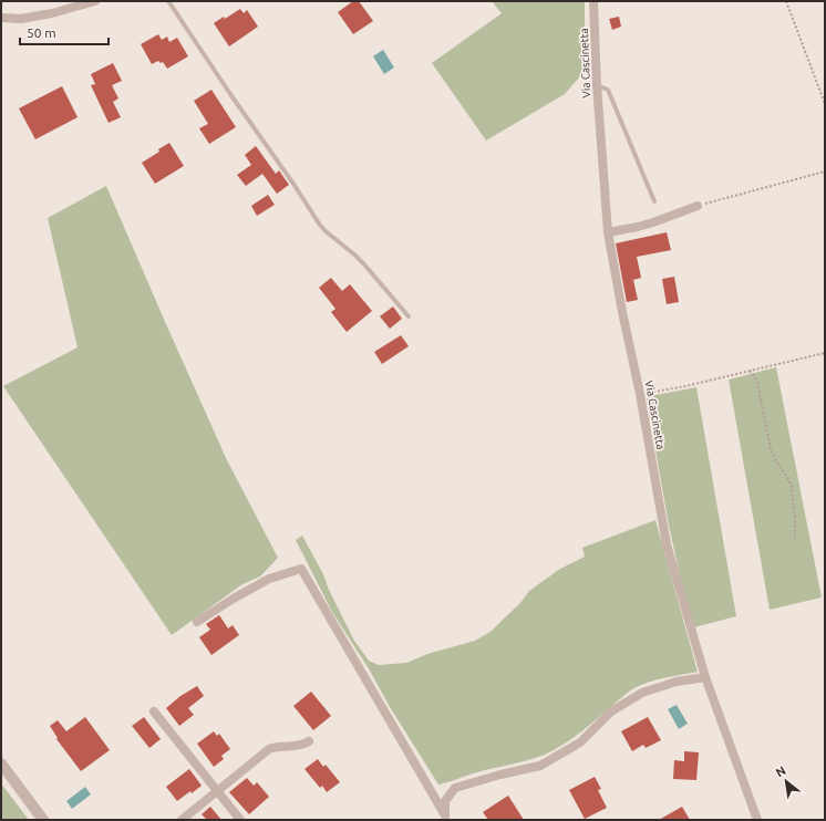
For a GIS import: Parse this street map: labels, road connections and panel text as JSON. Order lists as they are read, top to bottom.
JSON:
{
  "streets": {
    "street": ["Via Cascinetta"]
  },
  "scale_bar": "50 m",
  "north": "top left"
}
